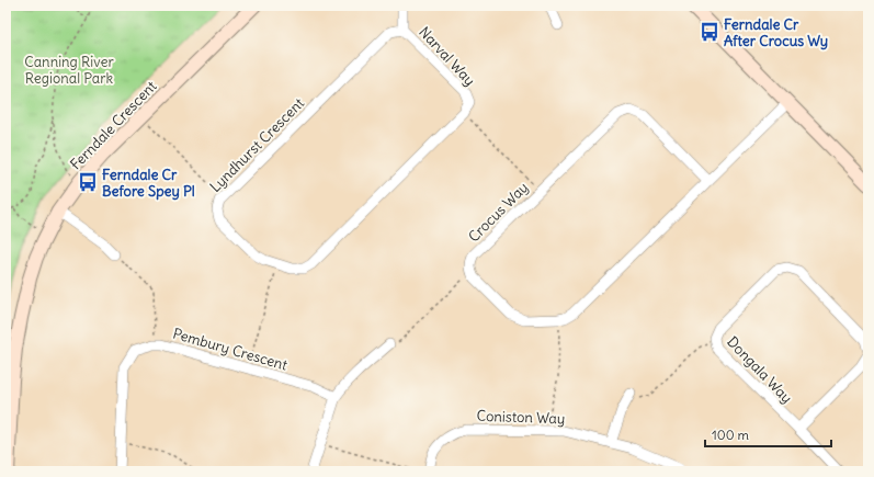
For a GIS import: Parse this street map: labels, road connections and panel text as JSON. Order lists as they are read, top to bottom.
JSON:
{
  "streets": {
    "street": [
      "Narval Way",
      "Ferndale Crescent",
      "Lyndhurst Crescent",
      "Crocus Way",
      "Pembury Crescent",
      "Dongala Way",
      "Coniston Way"
    ]
  },
  "crossings": [
    ["Narval Way", "Lyndhurst Crescent"]
  ],
  "parks": ["Canning River Regional Park"],
  "places": {
    "bus stop": ["Ferndale Cr After Crocus Wy", "Ferndale Cr Before Spey Pl"]
  },
  "scale_bar": "100 m"
}
